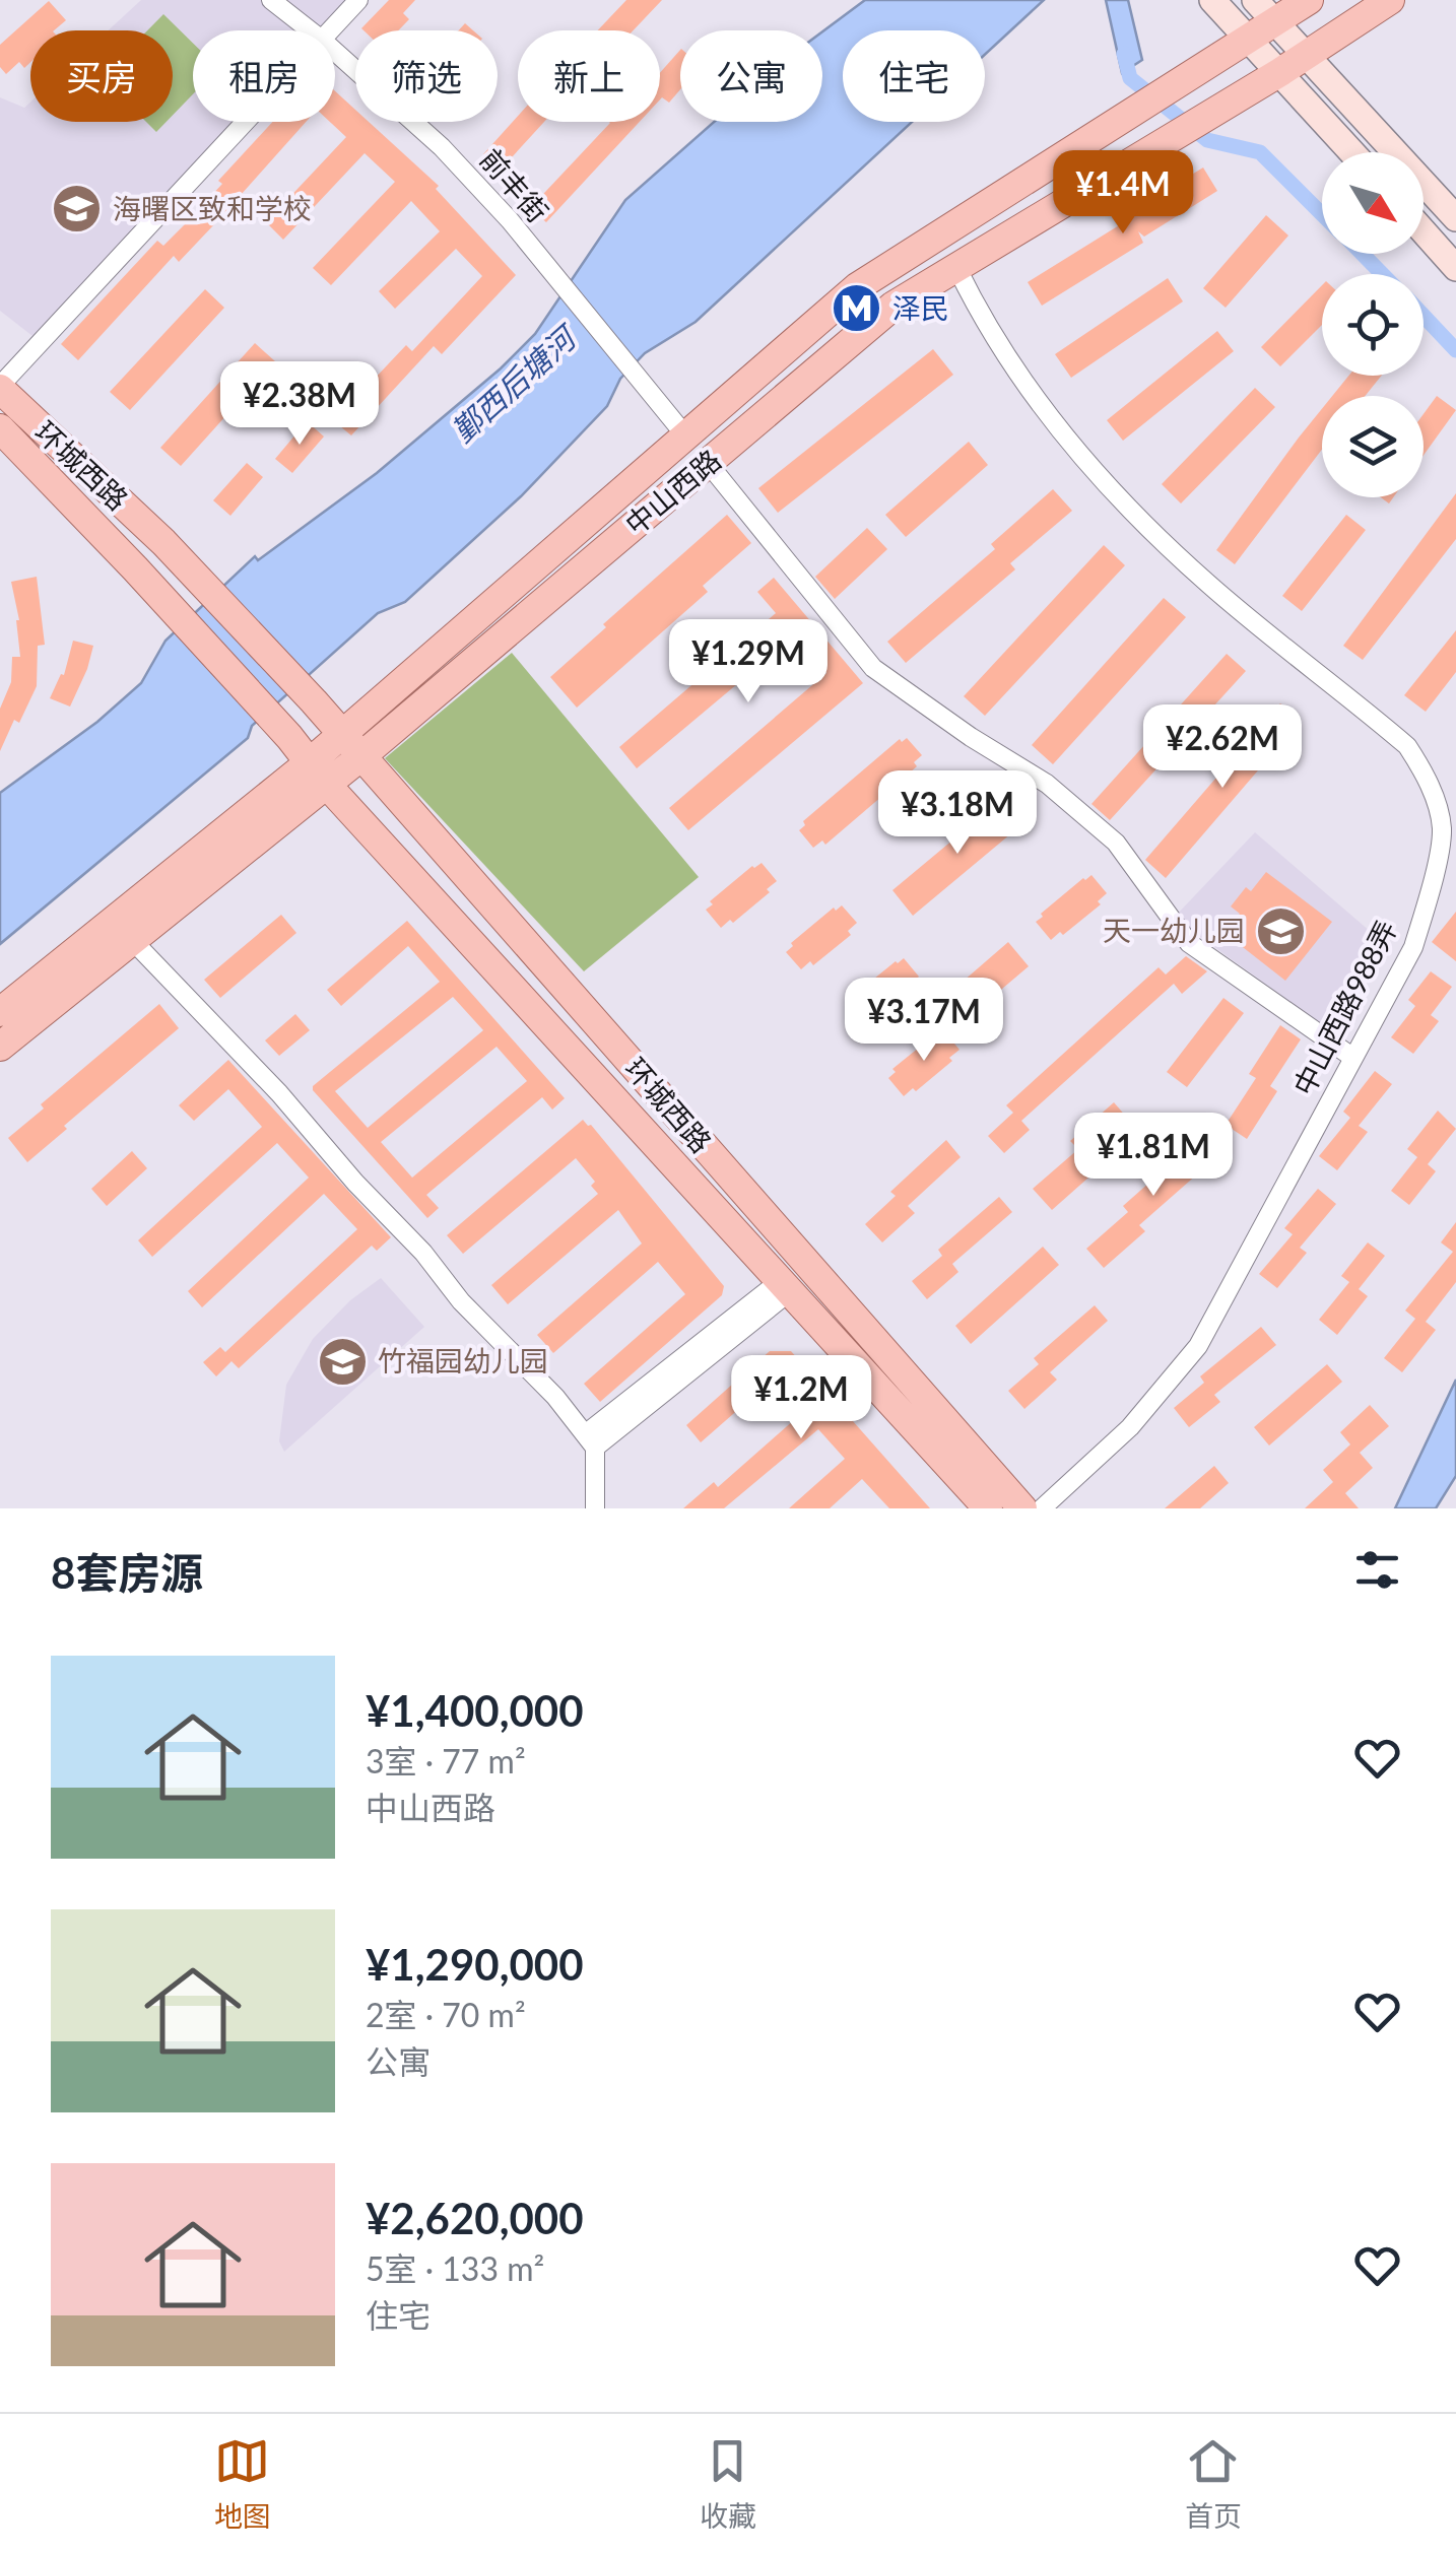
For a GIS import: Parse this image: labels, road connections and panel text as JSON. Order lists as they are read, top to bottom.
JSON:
{
  "streets": {
    "main road": ["环城西路", "中山西路"],
    "street": ["前丰街", "中山西路988弄"]
  },
  "crossings": [
    ["前丰街", "中山西路"],
    ["环城西路", "中山西路"],
    ["中山西路", "中山西路988弄"]
  ],
  "water": ["鄞西后塘河"],
  "places": {
    "school or university": ["海曙区致和学校", "天一幼儿园", "竹福园幼儿园"],
    "metro station": ["泽民"]
  },
  "north": "bottom right",
  "page": {
    "chip": [
      "买房",
      "租房",
      "筛选",
      "新上",
      "公寓",
      "住宅"
    ],
    "price": [
      "¥1.4M",
      "¥2.38M",
      "¥1.29M",
      "¥2.62M",
      "¥3.18M",
      "¥3.17M",
      "¥1.81M",
      "¥1.2M"
    ],
    "heading": "8套房源",
    "list": [
      {
        "name": "¥1,400,000",
        "note": "3室 · 77 m² · 中山西路"
      },
      {
        "name": "¥1,290,000",
        "note": "2室 · 70 m² · 公寓"
      },
      {
        "name": "¥2,620,000",
        "note": "5室 · 133 m² · 住宅"
      }
    ],
    "tabs": ["地图", "收藏", "首页"]
  }
}
